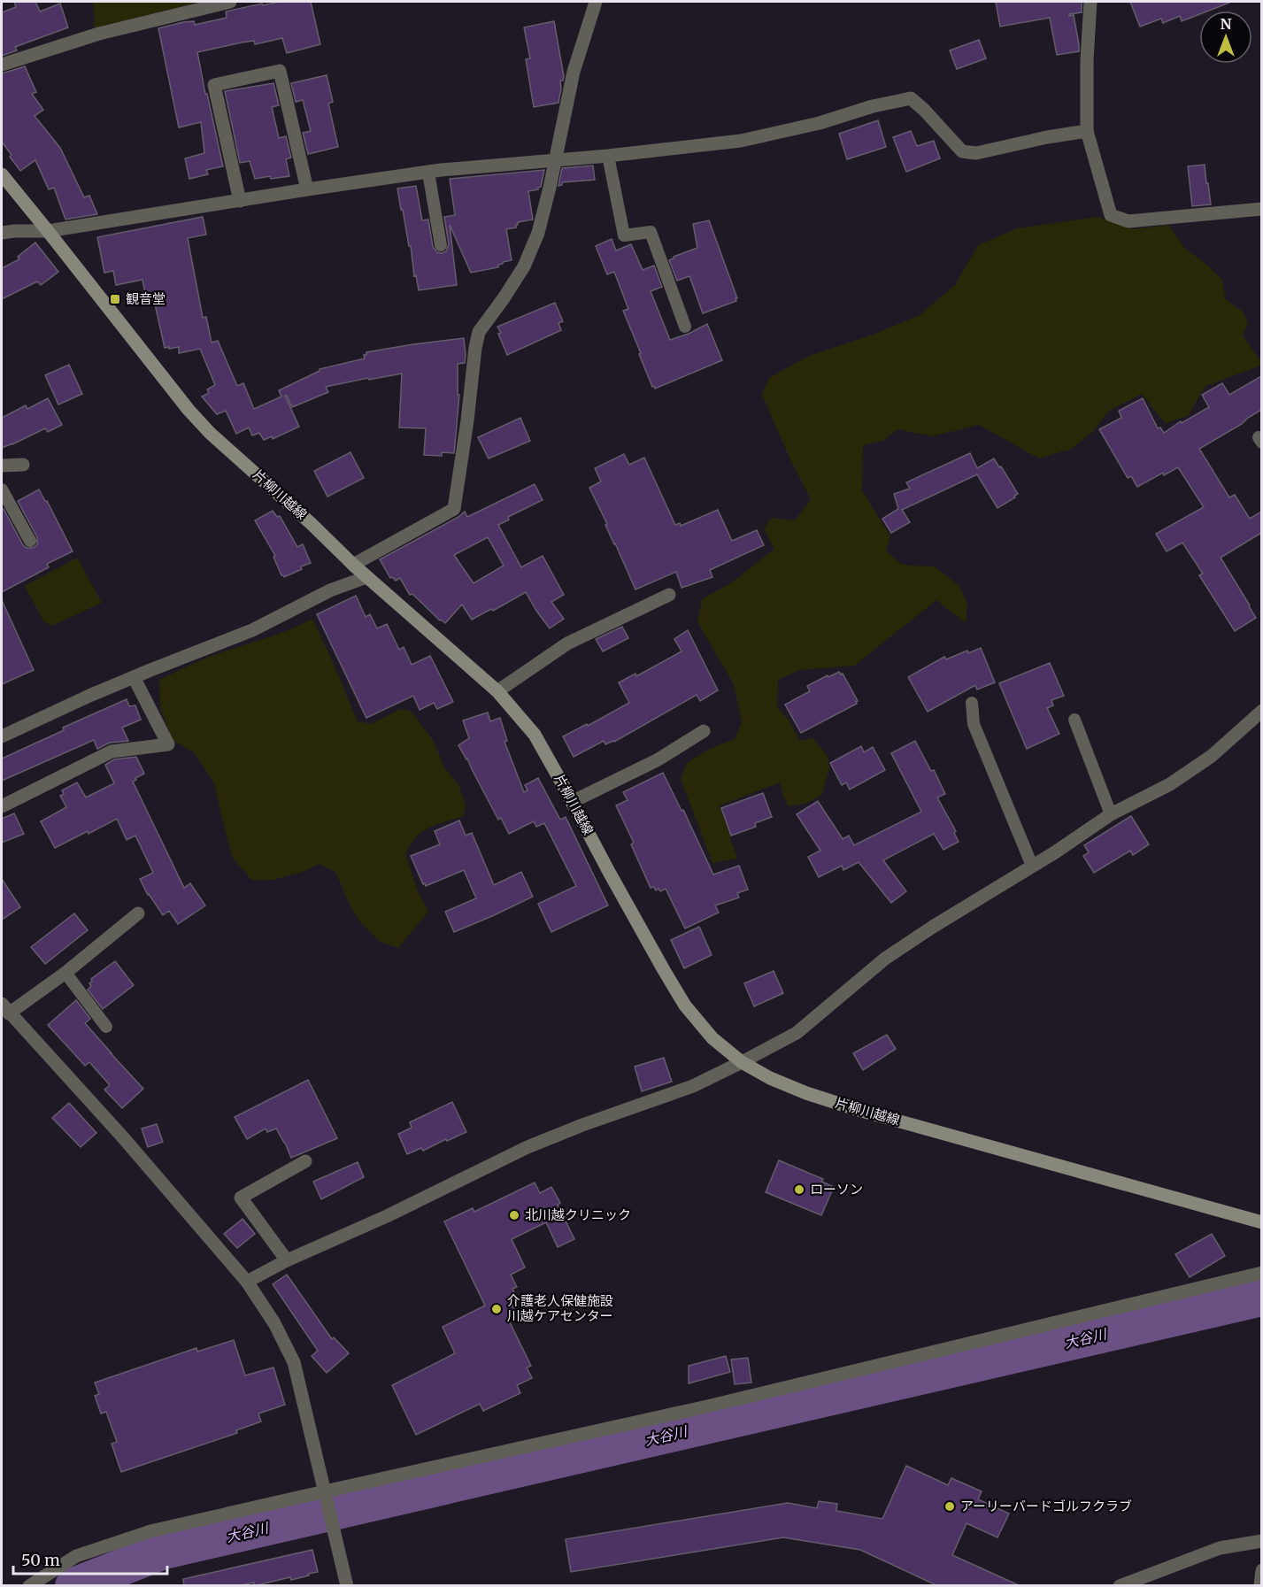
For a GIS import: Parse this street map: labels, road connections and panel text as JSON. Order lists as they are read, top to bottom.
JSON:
{
  "streets": {
    "main road": ["片柳川越線"]
  },
  "water": ["大谷川"],
  "places": {
    "transit": ["観音堂"],
    "other": [
      "ローソン",
      "北川越クリニック",
      "介護老人保健施設 川越ケアセンター",
      "アーリーバードゴルフクラブ"
    ]
  },
  "scale_bar": "50 m",
  "north": "top"
}
